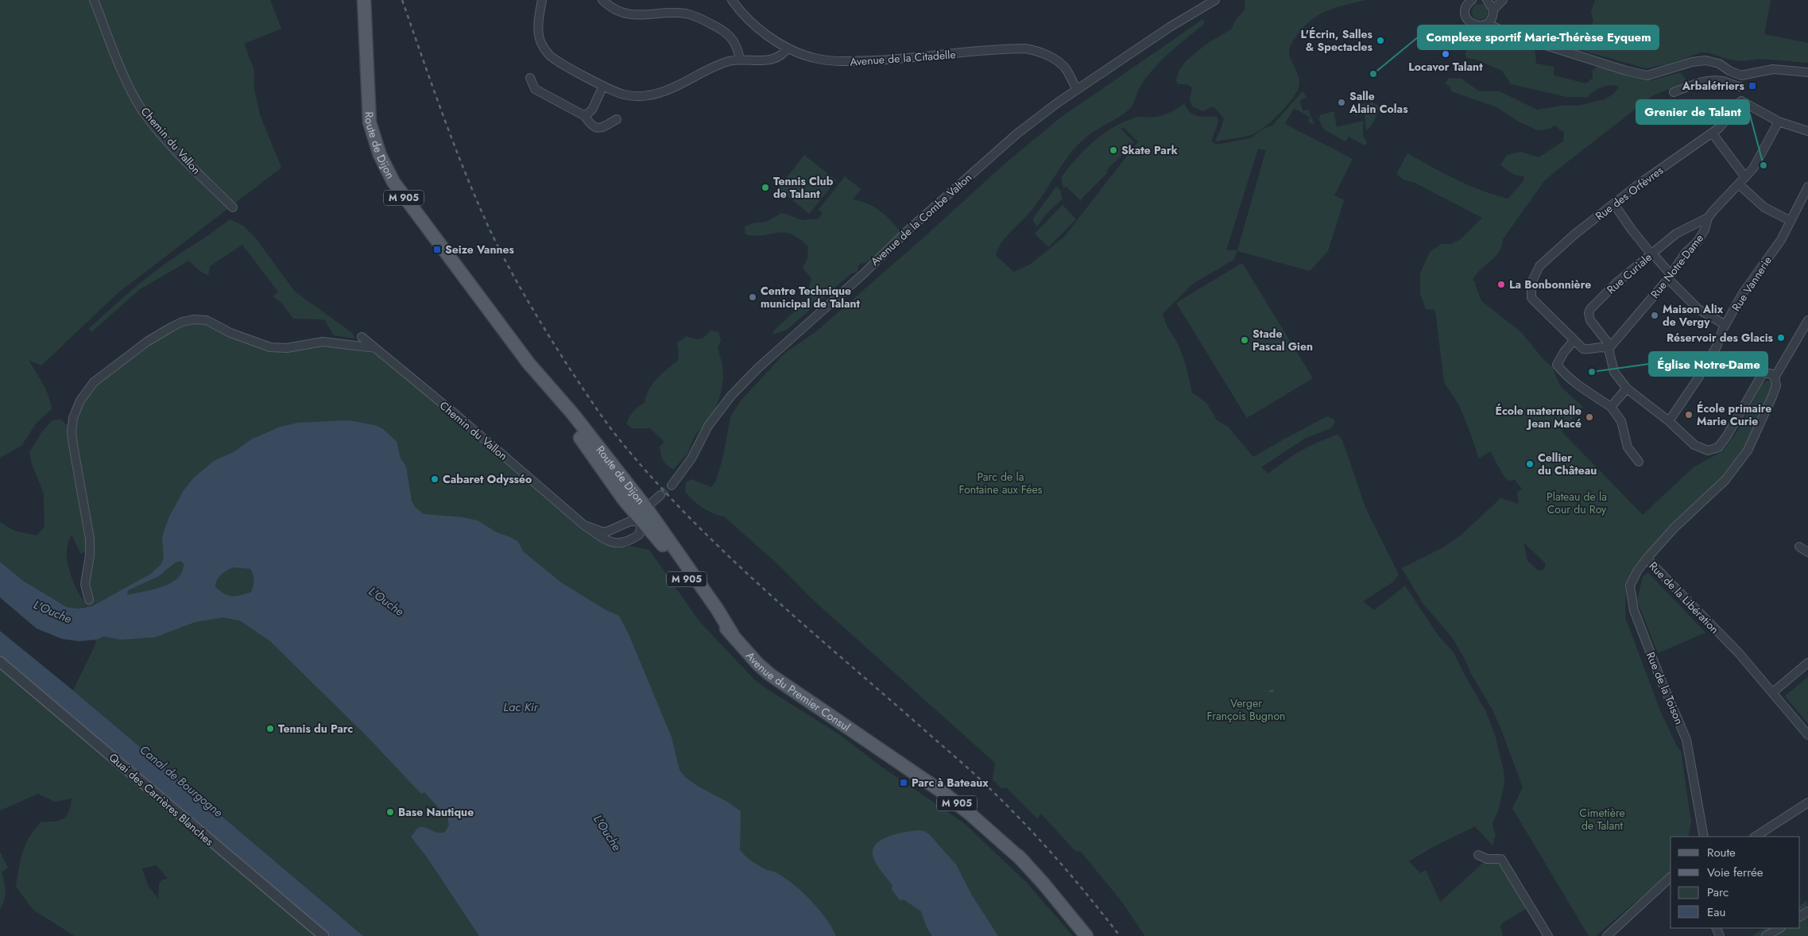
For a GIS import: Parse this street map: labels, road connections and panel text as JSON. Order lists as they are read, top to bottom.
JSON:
{
  "streets": {
    "main road": ["Route de Dijon", "M 905", "Avenue du Premier Consul"],
    "street": [
      "Avenue de la Citadelle",
      "Chemin du Vallon",
      "Rue des Orfèvres",
      "Avenue de la Combe Valton",
      "Rue Notre-Dame",
      "Rue Curiale",
      "Rue Vannerie",
      "Rue de la Libération",
      "Rue de la Toison",
      "Quai des Carrières Blanches"
    ]
  },
  "crossings": [
    ["Avenue de la Citadelle", "Avenue de la Combe Valton"],
    ["Chemin du Vallon", "Route de Dijon"],
    ["Chemin du Vallon", "Avenue du Premier Consul"],
    ["Route de Dijon", "Avenue du Premier Consul"],
    ["Rue Notre-Dame", "Rue Curiale"],
    ["Rue de la Libération", "Rue de la Toison"]
  ],
  "water": ["L'Ouche", "Lac Kir", "Canal de Bourgogne"],
  "parks": [
    "Parc de la Fontaine aux Fées",
    "Plateau de la Cour du Roy",
    "Verger François Bugnon",
    "Cimetière de Talant"
  ],
  "places": {
    "other": [
      "L'Écrin, Salles & Spectacles",
      "Locavor Talant",
      "Complexe sportif Marie-Thérèse Eyquem",
      "Salle Alain Colas",
      "Skate Park",
      "Grenier de Talant",
      "Tennis Club de Talant",
      "La Bonbonnière",
      "Centre Technique municipal de Talant",
      "Maison Alix de Vergy",
      "Réservoir des Glacis",
      "Stade Pascal Gien",
      "Église Notre-Dame",
      "École primaire Marie Curie",
      "École maternelle Jean Macé",
      "Cellier du Château",
      "Cabaret Odysséo",
      "Tennis du Parc",
      "Base Nautique"
    ],
    "transit": ["Arbalétriers", "Seize Vannes", "Parc à Bateaux"]
  },
  "legend": [
    "Route",
    "Voie ferrée",
    "Parc",
    "Eau"
  ]
}
